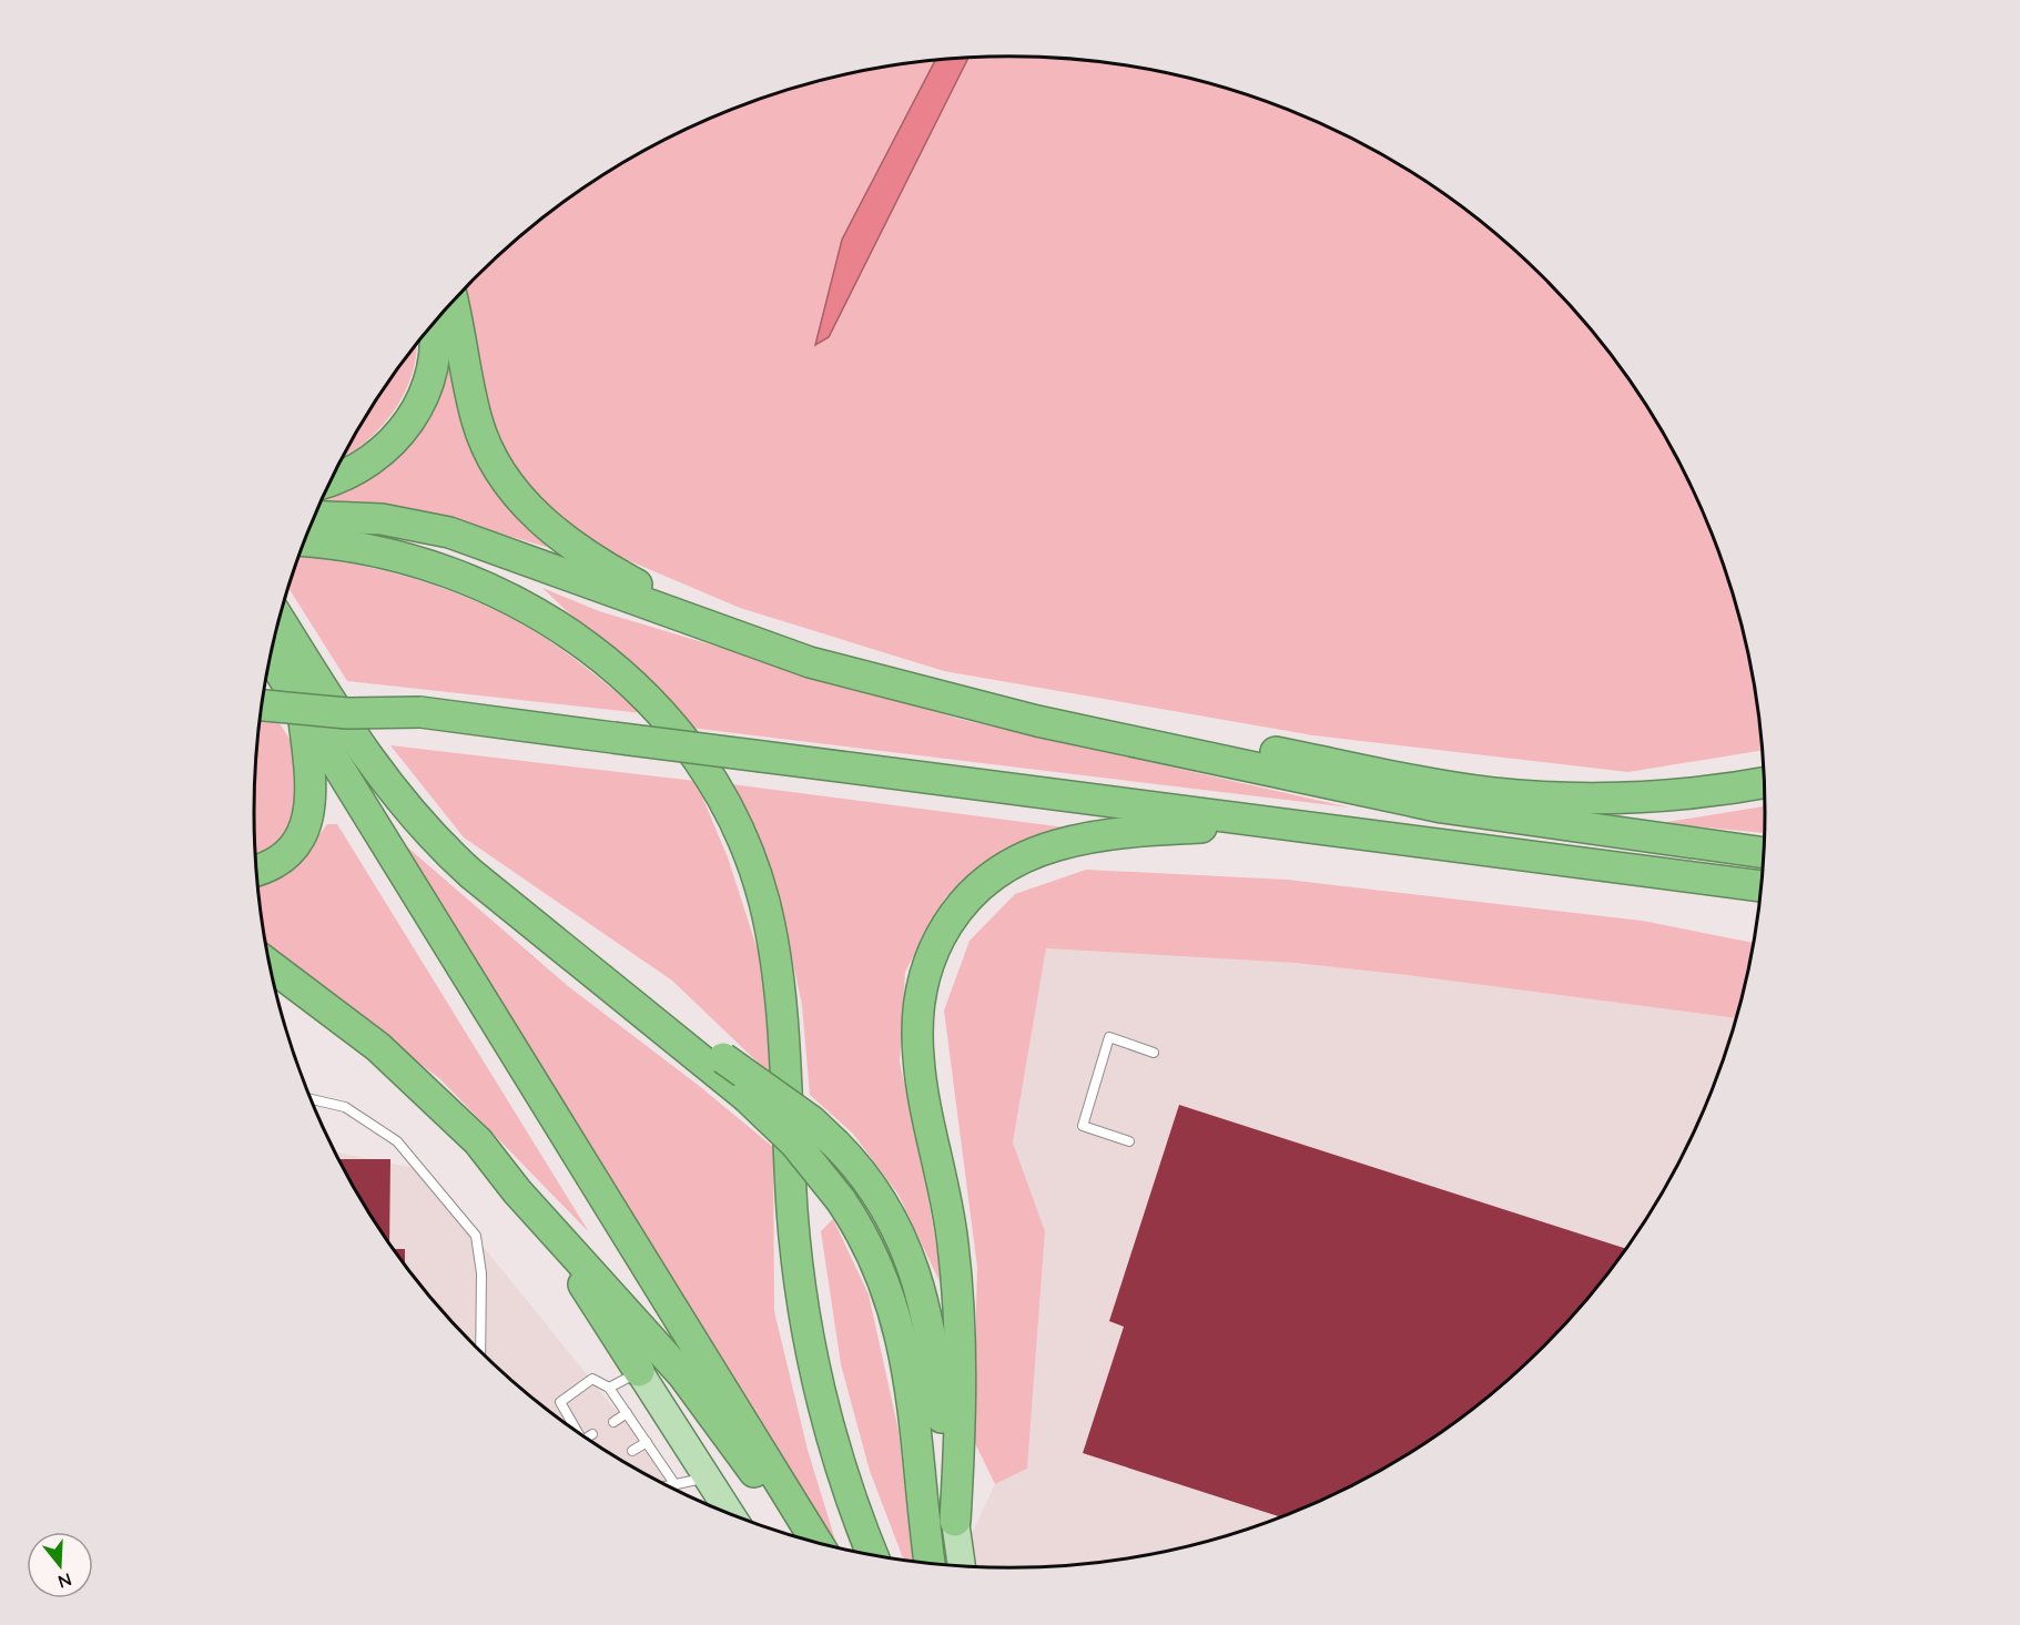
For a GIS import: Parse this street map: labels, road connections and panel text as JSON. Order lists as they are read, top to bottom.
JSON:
{
  "north": "bottom"
}
